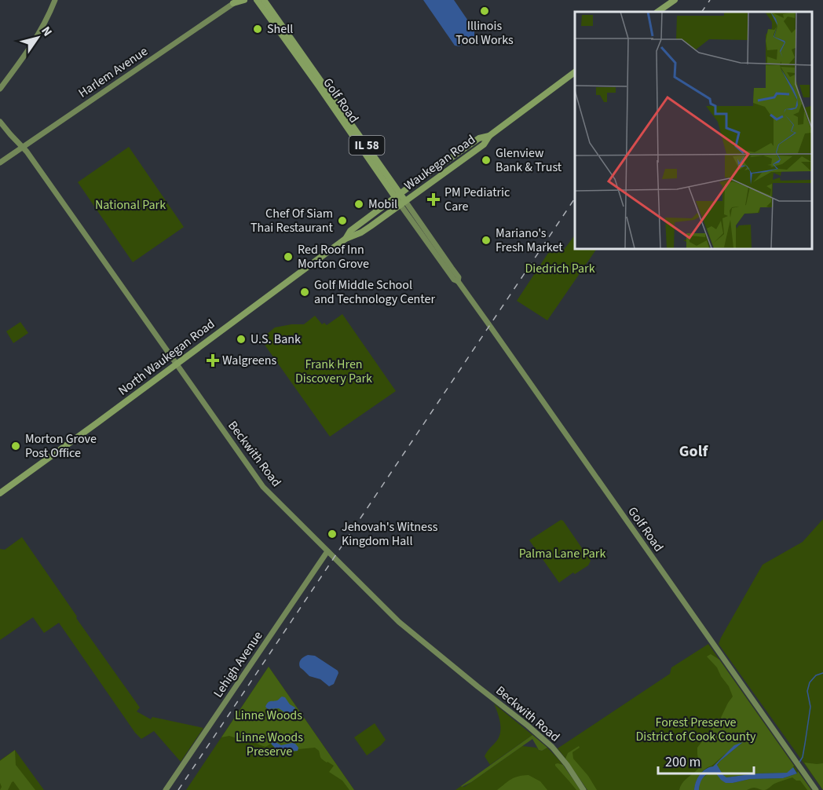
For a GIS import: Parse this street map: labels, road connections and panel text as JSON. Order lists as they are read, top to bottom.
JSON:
{
  "streets": {
    "main road": [
      "Golf Road",
      "IL 58",
      "Waukegan Road",
      "North Waukegan Road"
    ],
    "street": ["Harlem Avenue", "Beckwith Road", "Lehigh Avenue"]
  },
  "crossings": [
    ["Harlem Avenue", "Beckwith Road"],
    ["Golf Road", "Waukegan Road"],
    ["Golf Road", "North Waukegan Road"],
    ["Waukegan Road", "North Waukegan Road"],
    ["North Waukegan Road", "Beckwith Road"],
    ["Beckwith Road", "Lehigh Avenue"]
  ],
  "districts": ["Golf"],
  "parks": [
    "National Park",
    "Diedrich Park",
    "Frank Hren Discovery Park",
    "Palma Lane Park",
    "Linne Woods",
    "Forest Preserve District of Cook County",
    "Linne Woods Preserve"
  ],
  "places": {
    "other": [
      "Illinois Tool Works",
      "Shell",
      "Glenview Bank & Trust",
      "Mobil",
      "Chef Of Siam Thai Restaurant",
      "Mariano's Fresh Market",
      "Red Roof Inn Morton Grove",
      "Golf Middle School and Technology Center",
      "U.S. Bank",
      "Morton Grove Post Office",
      "Jehovah's Witness Kingdom Hall"
    ],
    "health": ["PM Pediatric Care", "Walgreens"]
  },
  "scale_bar": "200 m",
  "north": "top right"
}
